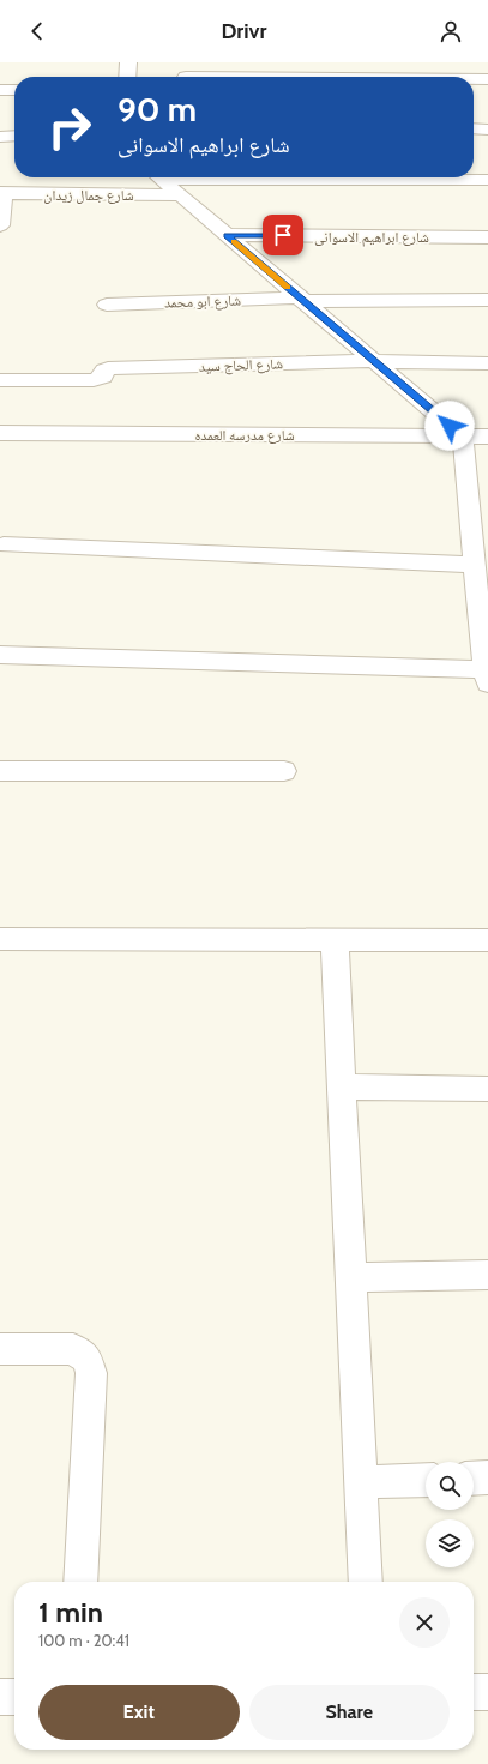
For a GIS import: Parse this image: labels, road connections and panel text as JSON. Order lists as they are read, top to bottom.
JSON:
{
  "streets": {
    "street": [
      "شارع جمال زيدان",
      "شارع ابراهيم الاسوانى",
      "شارع ابو محمد",
      "شارع الحاج سيد",
      "شارع مدرسه العمده"
    ]
  },
  "page": {
    "header": "Drivr",
    "turn": ["90 m", "شارع ابراهيم الاسوانى"],
    "heading": ["1 min", "100 m · 20:41"],
    "buttons": ["Exit", "Share"]
  }
}
